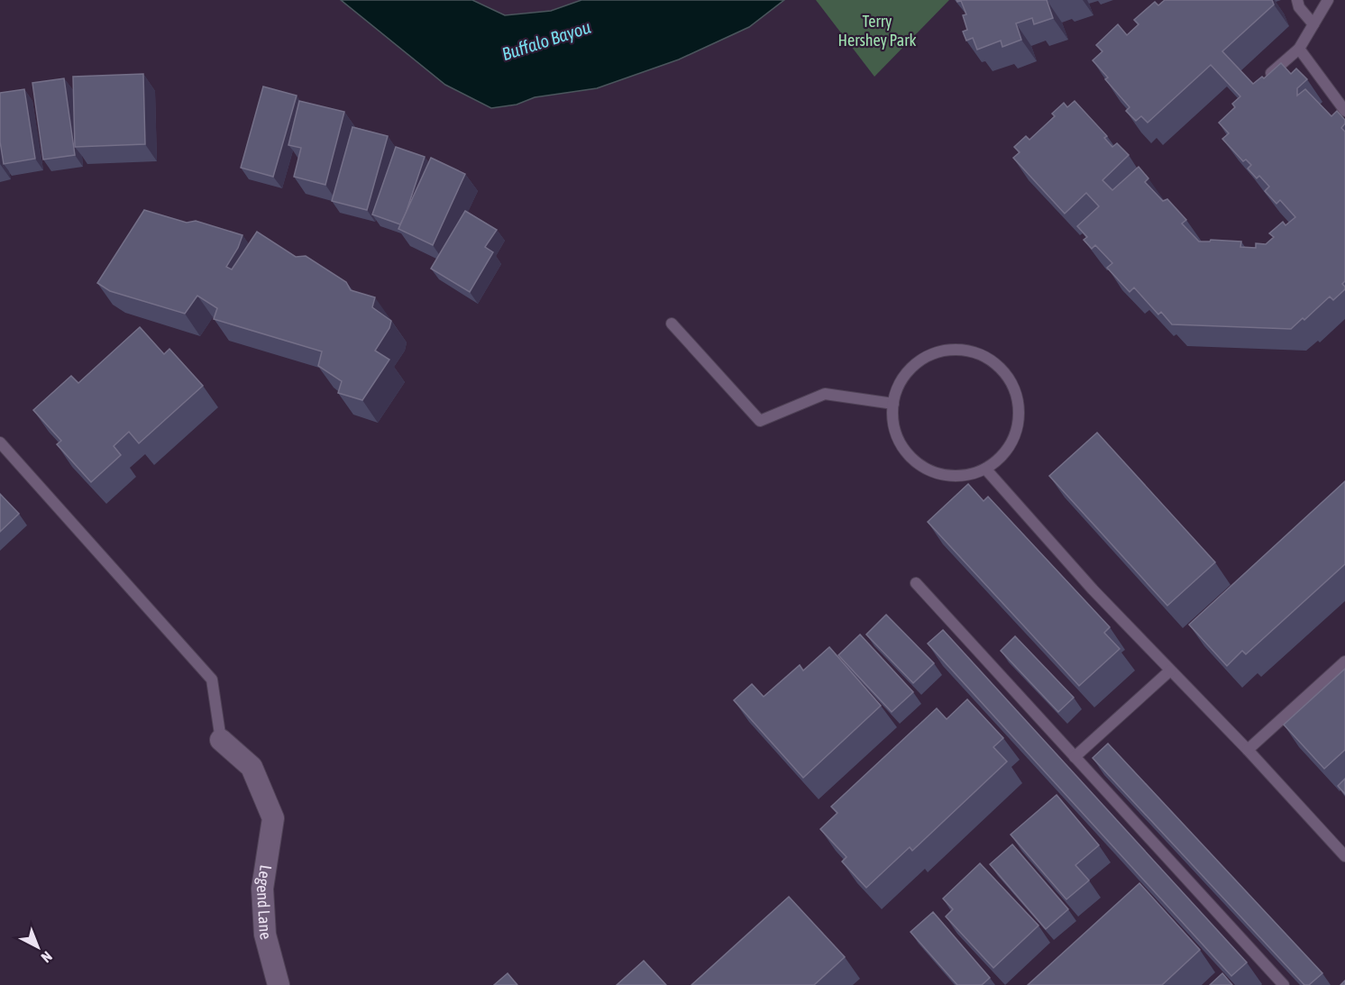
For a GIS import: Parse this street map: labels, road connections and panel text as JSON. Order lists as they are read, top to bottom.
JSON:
{
  "streets": {
    "street": ["Legend Lane"]
  },
  "water": ["Buffalo Bayou"],
  "parks": ["Terry Hershey Park"],
  "north": "bottom right"
}
